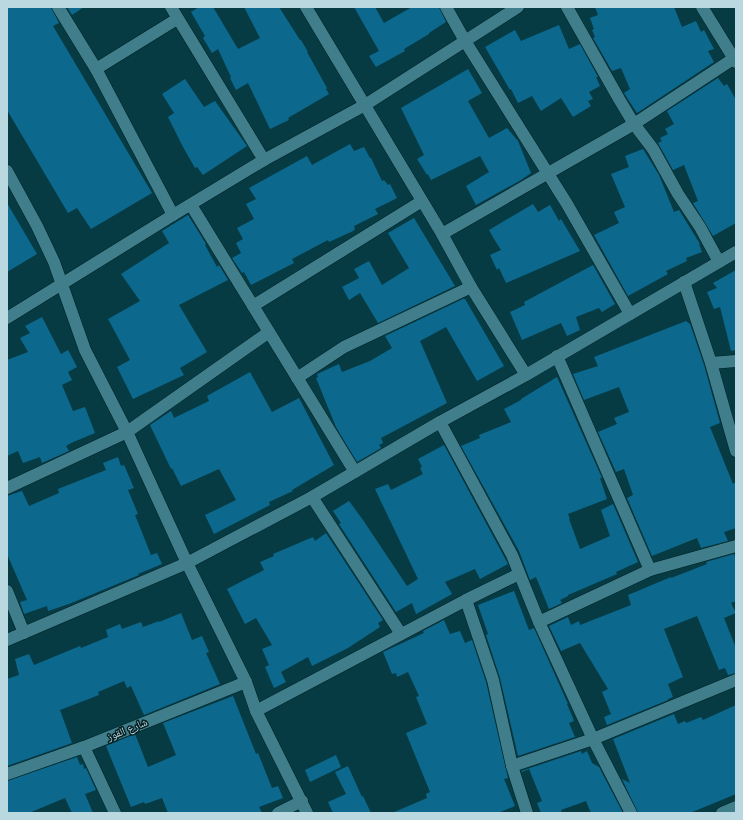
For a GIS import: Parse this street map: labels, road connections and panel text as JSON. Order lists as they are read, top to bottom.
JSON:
{
  "streets": {
    "street": ["شارع القوز"]
  }
}
